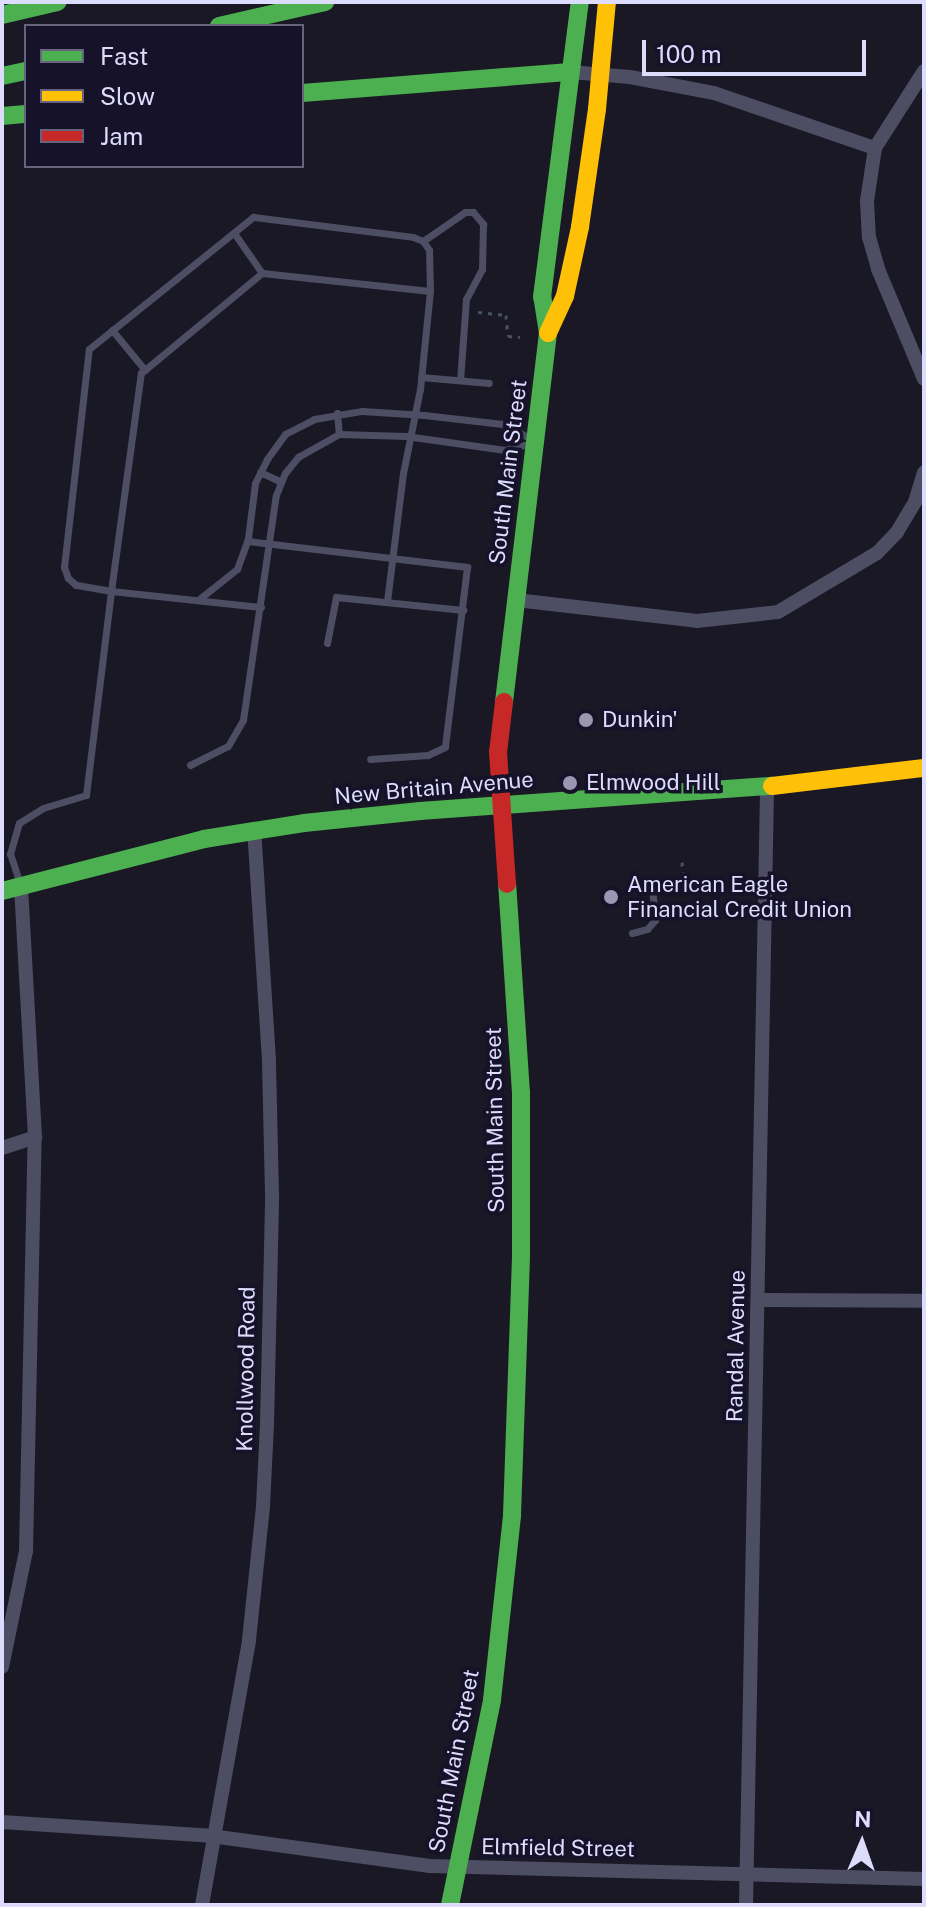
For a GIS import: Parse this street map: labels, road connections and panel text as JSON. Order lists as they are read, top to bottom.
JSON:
{
  "streets": {
    "main road": ["South Main Street", "New Britain Avenue"],
    "street": ["Randal Avenue", "Knollwood Road", "Elmfield Street"]
  },
  "crossings": [
    ["South Main Street", "New Britain Avenue"],
    ["South Main Street", "Elmfield Street"],
    ["New Britain Avenue", "Randal Avenue"],
    ["New Britain Avenue", "Knollwood Road"],
    ["Randal Avenue", "Elmfield Street"],
    ["Knollwood Road", "Elmfield Street"]
  ],
  "places": ["Dunkin'", "Elmwood Hill", "American Eagle Financial Credit Union"],
  "legend": ["Fast", "Slow", "Jam"],
  "scale_bar": "100 m",
  "north": "top"
}
